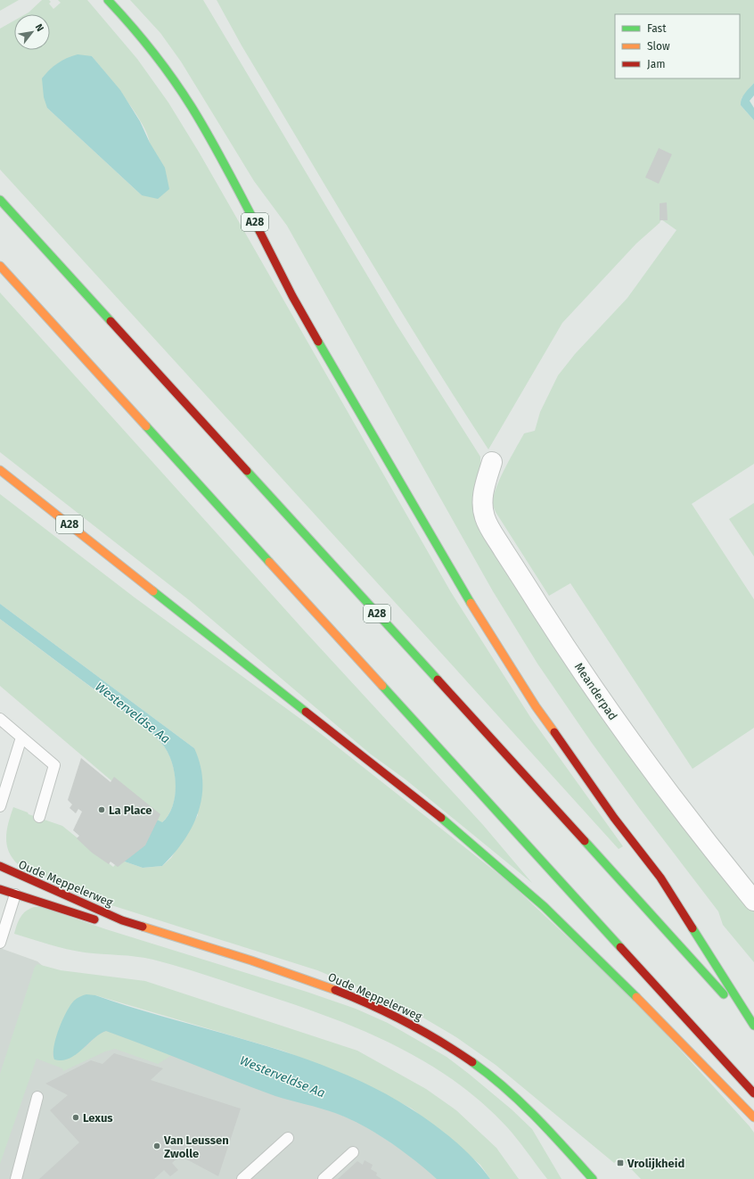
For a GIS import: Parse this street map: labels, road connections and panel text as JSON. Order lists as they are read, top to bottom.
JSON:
{
  "streets": {
    "main road": ["A28", "Oude Meppelerweg"],
    "street": ["Meanderpad"]
  },
  "water": ["Westerveldse Aa"],
  "places": {
    "other": ["La Place", "Lexus", "Van Leussen Zwolle"],
    "transit": ["Vrolijkheid"]
  },
  "legend": ["Fast", "Slow", "Jam"],
  "north": "top right"
}
